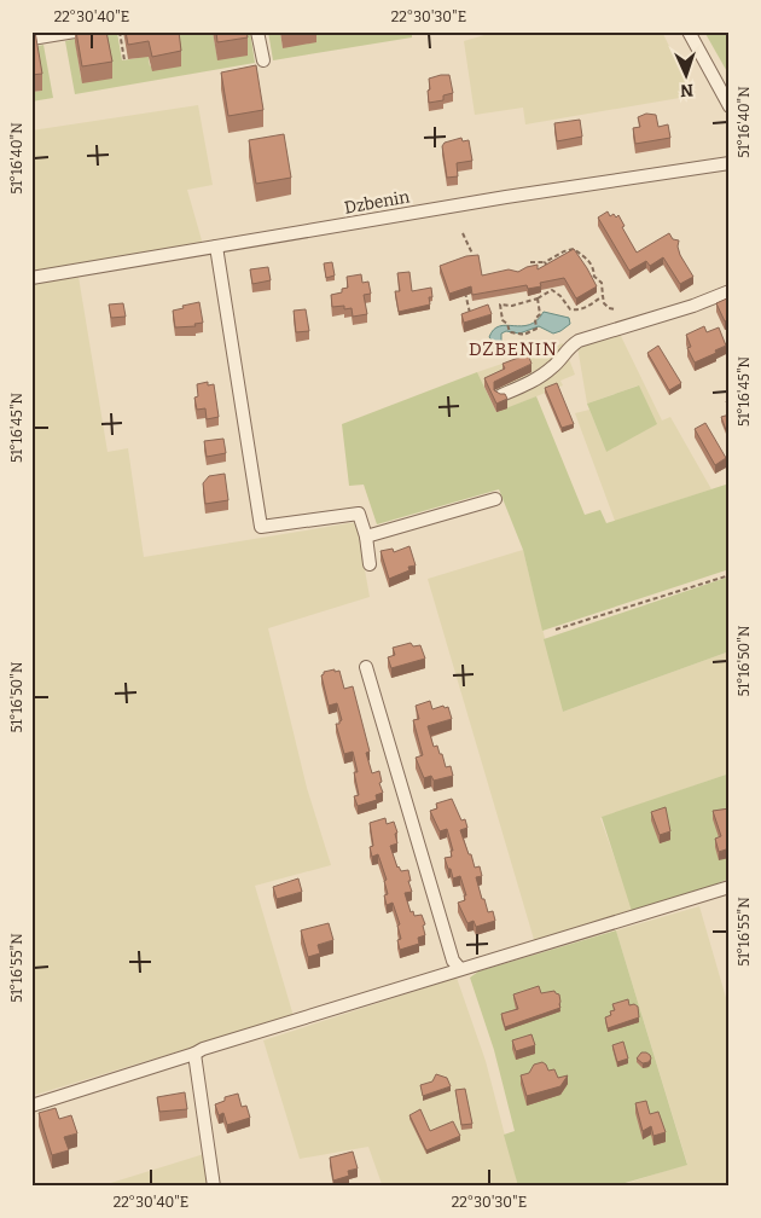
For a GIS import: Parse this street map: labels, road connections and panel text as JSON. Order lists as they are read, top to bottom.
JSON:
{
  "streets": {
    "street": ["Dzbenin"]
  },
  "districts": ["DZBENIN"],
  "north": "bottom",
  "coordinates": [
    "22°30'40\"E",
    "22°30'30\"E",
    "51°16'40\"N",
    "51°16'45\"N",
    "51°16'50\"N",
    "51°16'55\"N"
  ]
}
